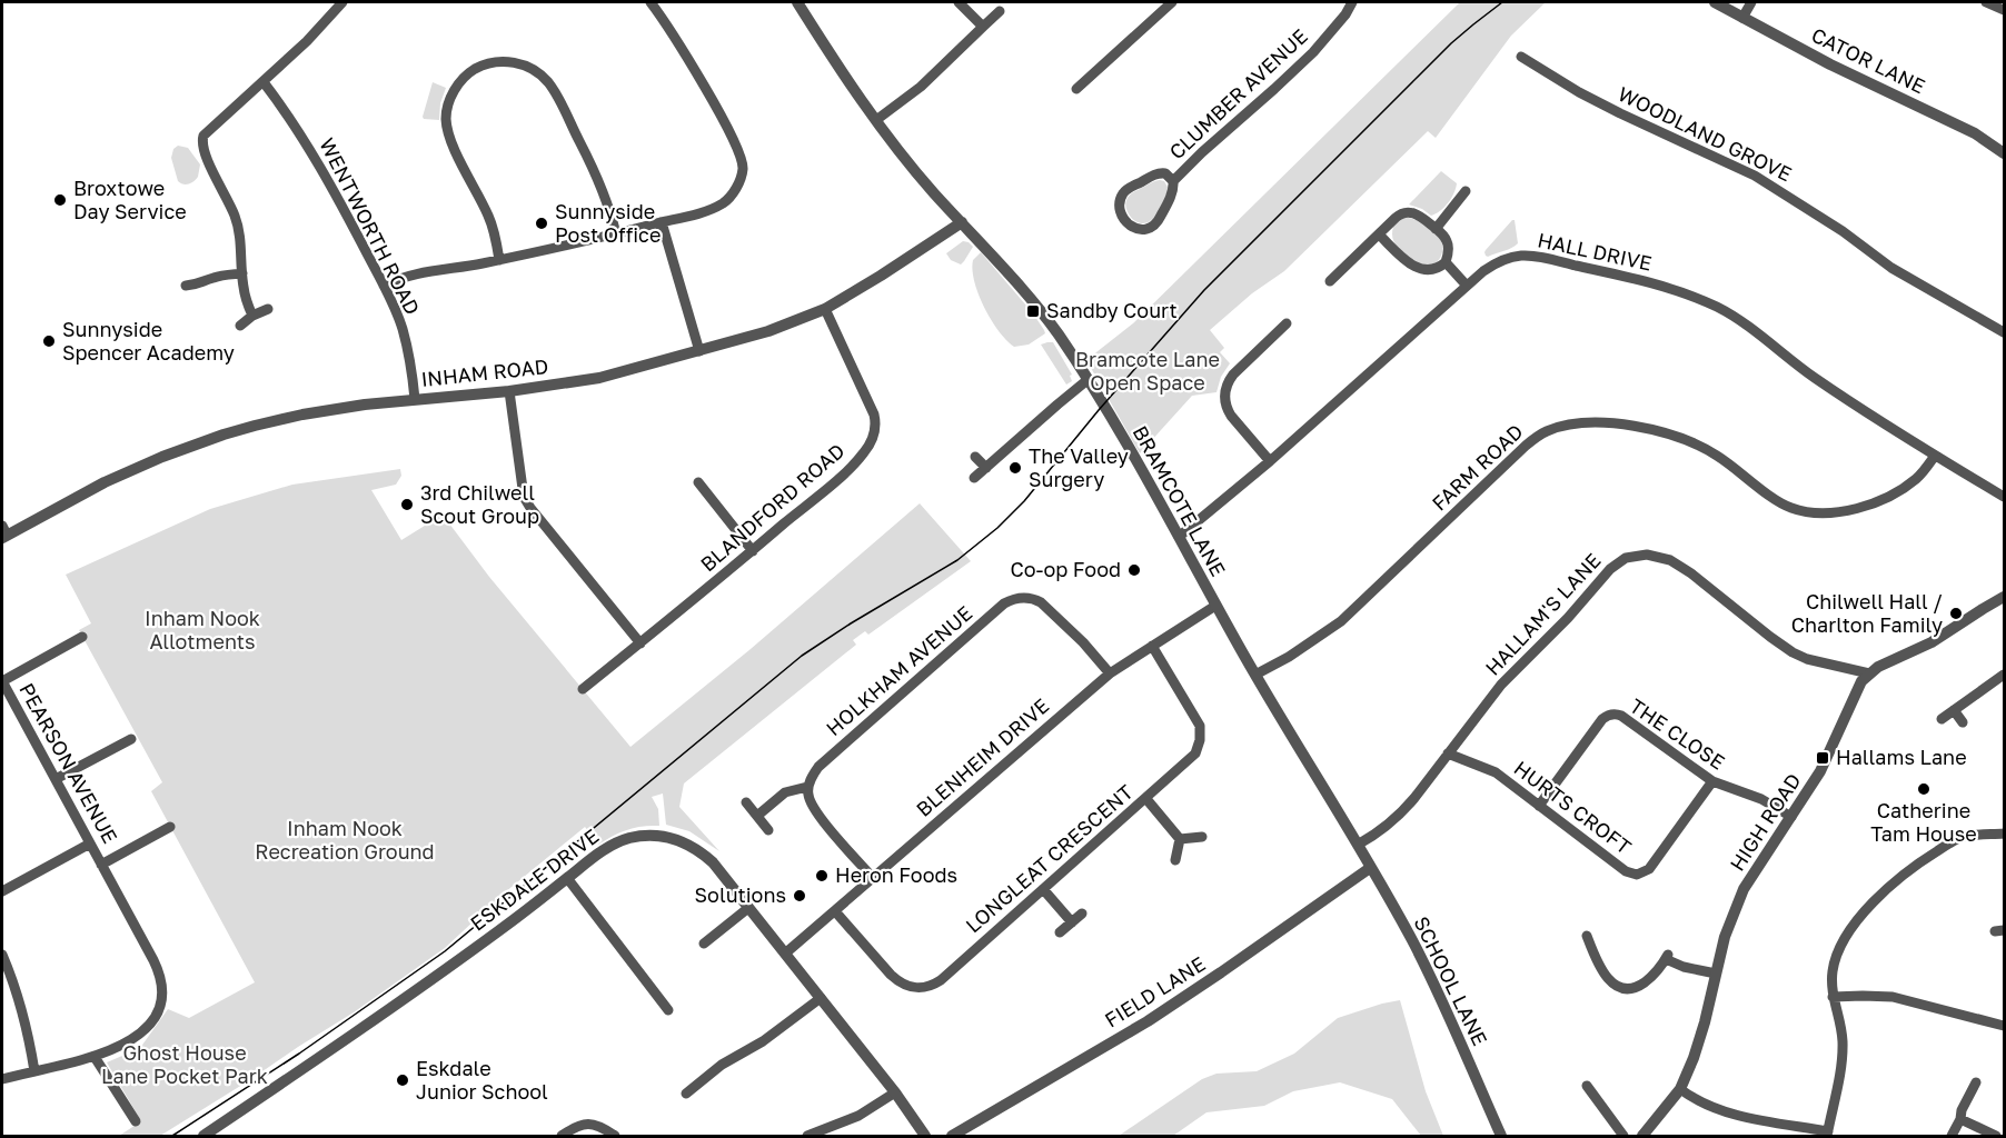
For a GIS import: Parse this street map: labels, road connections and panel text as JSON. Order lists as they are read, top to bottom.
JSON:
{
  "streets": {
    "street": [
      "CATOR LANE",
      "CLUMBER AVENUE",
      "WOODLAND GROVE",
      "WENTWORTH ROAD",
      "HALL DRIVE",
      "INHAM ROAD",
      "FARM ROAD",
      "BRAMCOTE LANE",
      "BLANDFORD ROAD",
      "HALLAM'S LANE",
      "HOLKHAM AVENUE",
      "THE CLOSE",
      "BLENHEIM DRIVE",
      "PEARSON AVENUE",
      "HURTS CROFT",
      "HIGH ROAD",
      "LONGLEAT CRESCENT",
      "ESKDALE DRIVE",
      "SCHOOL LANE",
      "FIELD LANE"
    ]
  },
  "crossings": [
    ["WENTWORTH ROAD", "INHAM ROAD"],
    ["HALL DRIVE", "FARM ROAD"],
    ["HALL DRIVE", "BRAMCOTE LANE"],
    ["INHAM ROAD", "BRAMCOTE LANE"],
    ["INHAM ROAD", "BLANDFORD ROAD"],
    ["FARM ROAD", "BRAMCOTE LANE"],
    ["BRAMCOTE LANE", "HALLAM'S LANE"],
    ["BRAMCOTE LANE", "BLENHEIM DRIVE"],
    ["BRAMCOTE LANE", "SCHOOL LANE"],
    ["HALLAM'S LANE", "HURTS CROFT"],
    ["HALLAM'S LANE", "HIGH ROAD"],
    ["HALLAM'S LANE", "SCHOOL LANE"],
    ["HOLKHAM AVENUE", "BLENHEIM DRIVE"],
    ["THE CLOSE", "HURTS CROFT"],
    ["THE CLOSE", "HIGH ROAD"],
    ["BLENHEIM DRIVE", "LONGLEAT CRESCENT"],
    ["BLENHEIM DRIVE", "ESKDALE DRIVE"],
    ["SCHOOL LANE", "FIELD LANE"]
  ],
  "parks": [
    "Bramcote Lane Open Space",
    "Inham Nook Allotments",
    "Inham Nook Recreation Ground",
    "Ghost House Lane Pocket Park"
  ],
  "places": {
    "other": [
      "Broxtowe Day Service",
      "Sunnyside Post Office",
      "Sunnyside Spencer Academy",
      "The Valley Surgery",
      "3rd Chilwell Scout Group",
      "Co-op Food",
      "Chilwell Hall / Charlton Family",
      "Catherine Tam House",
      "Heron Foods",
      "Solutions",
      "Eskdale Junior School"
    ],
    "transit": ["Sandby Court", "Hallams Lane"]
  }
}
